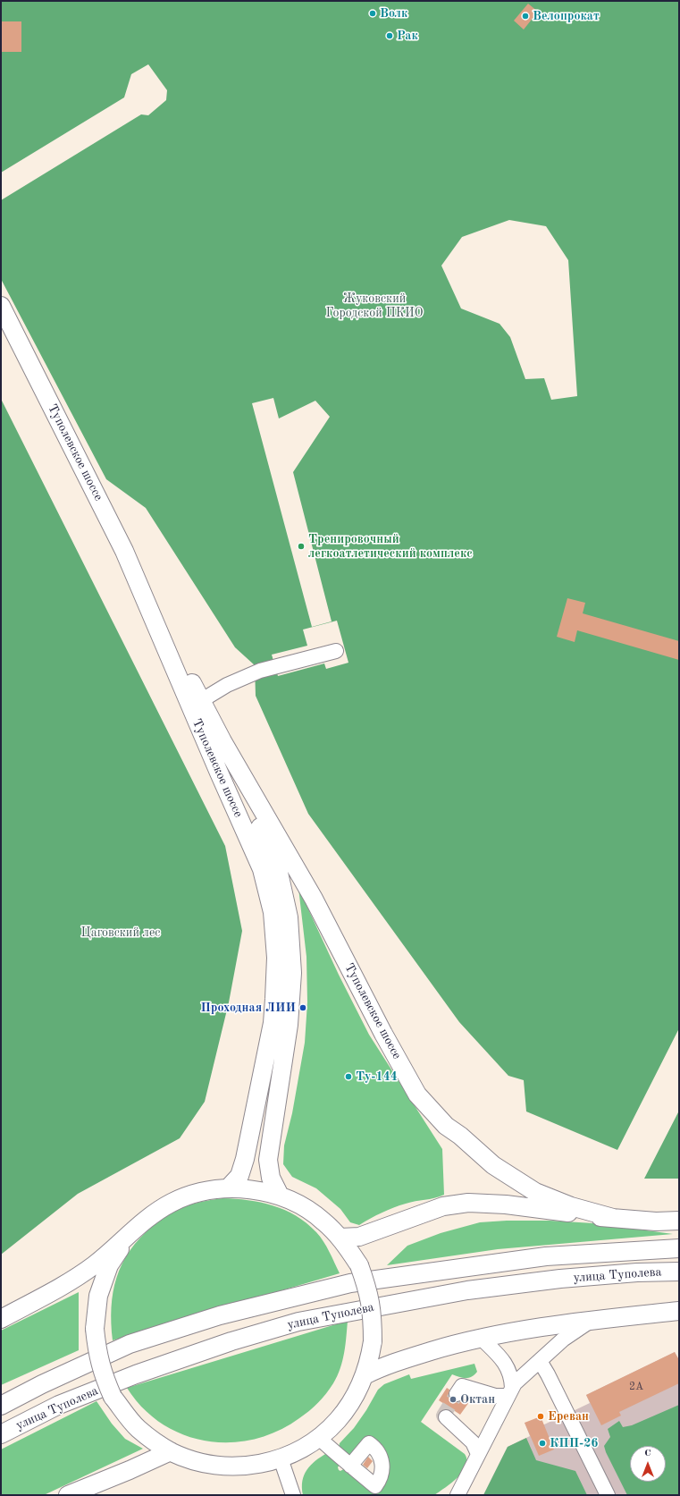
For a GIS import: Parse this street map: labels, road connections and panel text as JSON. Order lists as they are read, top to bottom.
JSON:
{
  "streets": {
    "main road": ["Туполевское шоссе", "улица Туполева"]
  },
  "parks": ["Жуковский Городской ПКИО", "Цаговский лес"],
  "places": [
    "Волк",
    "Велопрокат",
    "Рак",
    "Тренировочный легкоатлетический комплекс",
    "Проходная ЛИИ",
    "Ty-144",
    "Октан",
    "Ереван",
    "КПП-26"
  ],
  "house_numbers": ["2А"],
  "north": "top"
}
